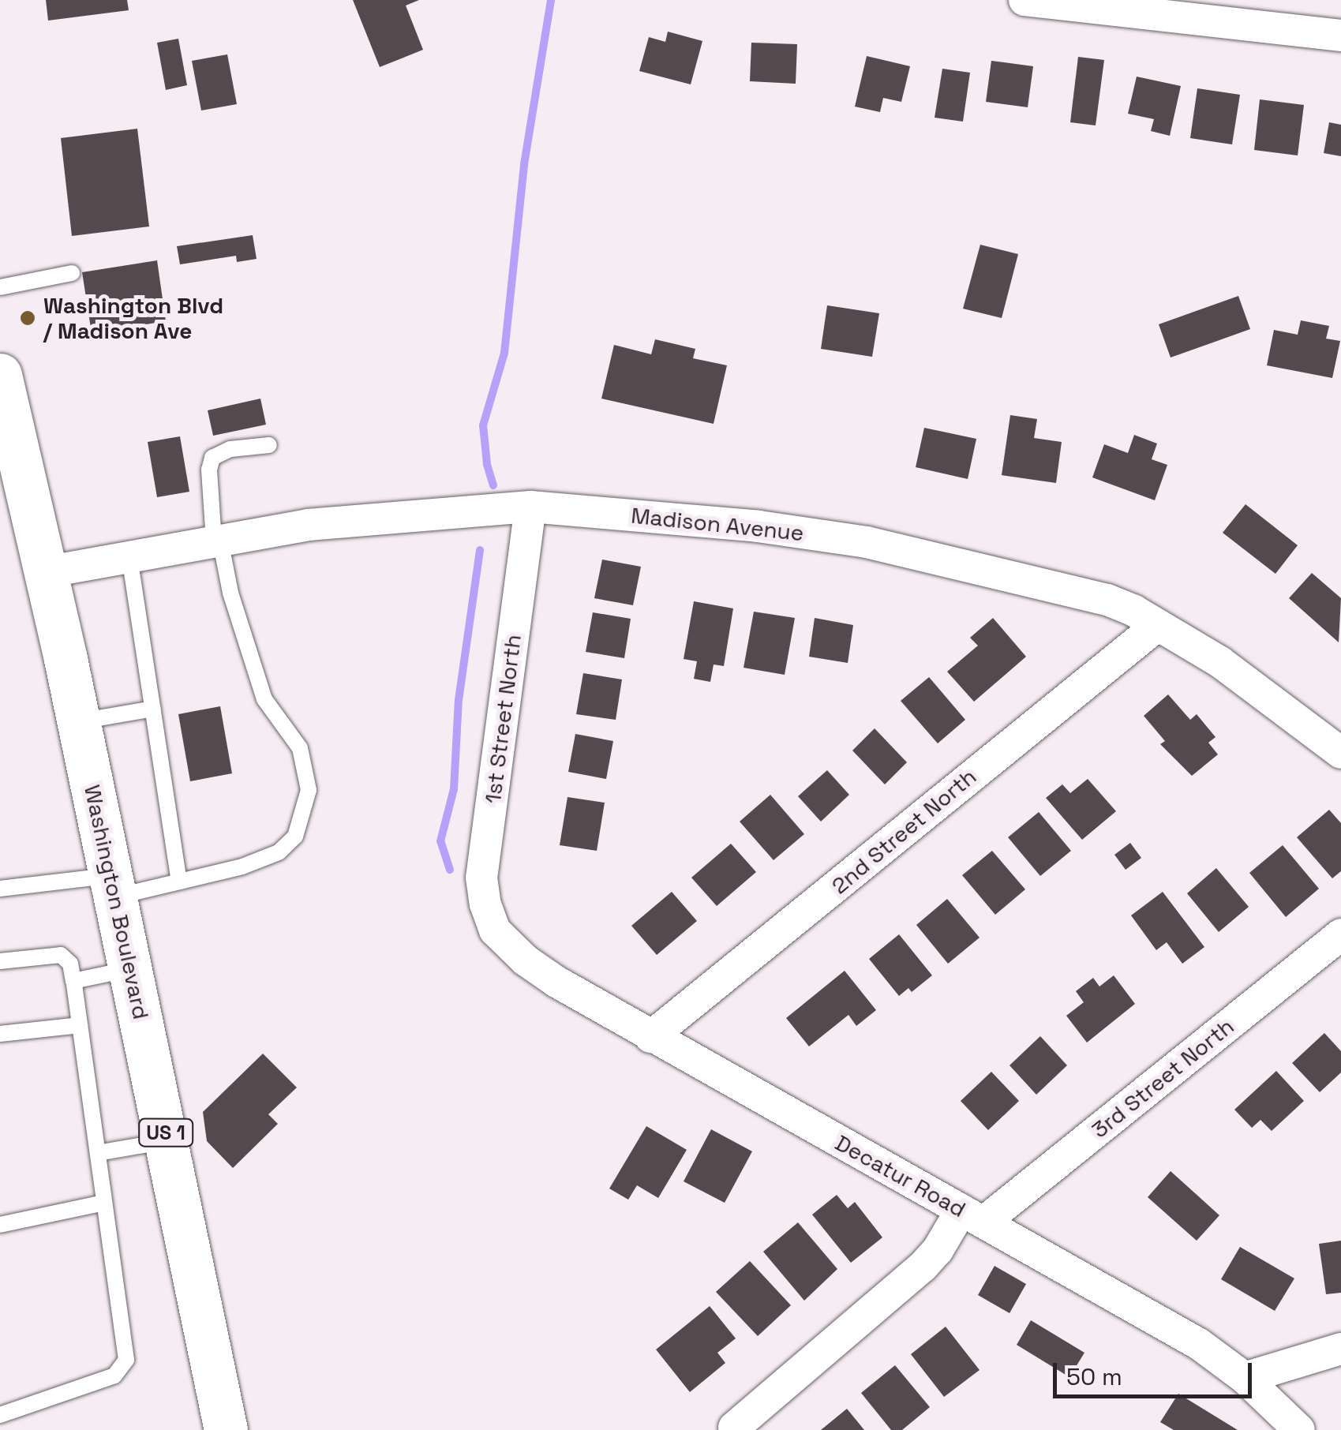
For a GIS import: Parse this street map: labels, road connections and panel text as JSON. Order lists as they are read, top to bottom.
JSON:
{
  "streets": {
    "main road": ["Washington Boulevard", "US 1"],
    "street": [
      "Madison Avenue",
      "1st Street North",
      "2nd Street North",
      "3rd Street North",
      "Decatur Road"
    ]
  },
  "crossings": [
    ["Madison Avenue", "1st Street North"],
    ["Madison Avenue", "2nd Street North"],
    ["Madison Avenue", "Washington Boulevard"],
    ["1st Street North", "Decatur Road"],
    ["2nd Street North", "Decatur Road"],
    ["3rd Street North", "Decatur Road"]
  ],
  "places": ["Washington Blvd / Madison Ave"],
  "scale_bar": "50 m"
}
